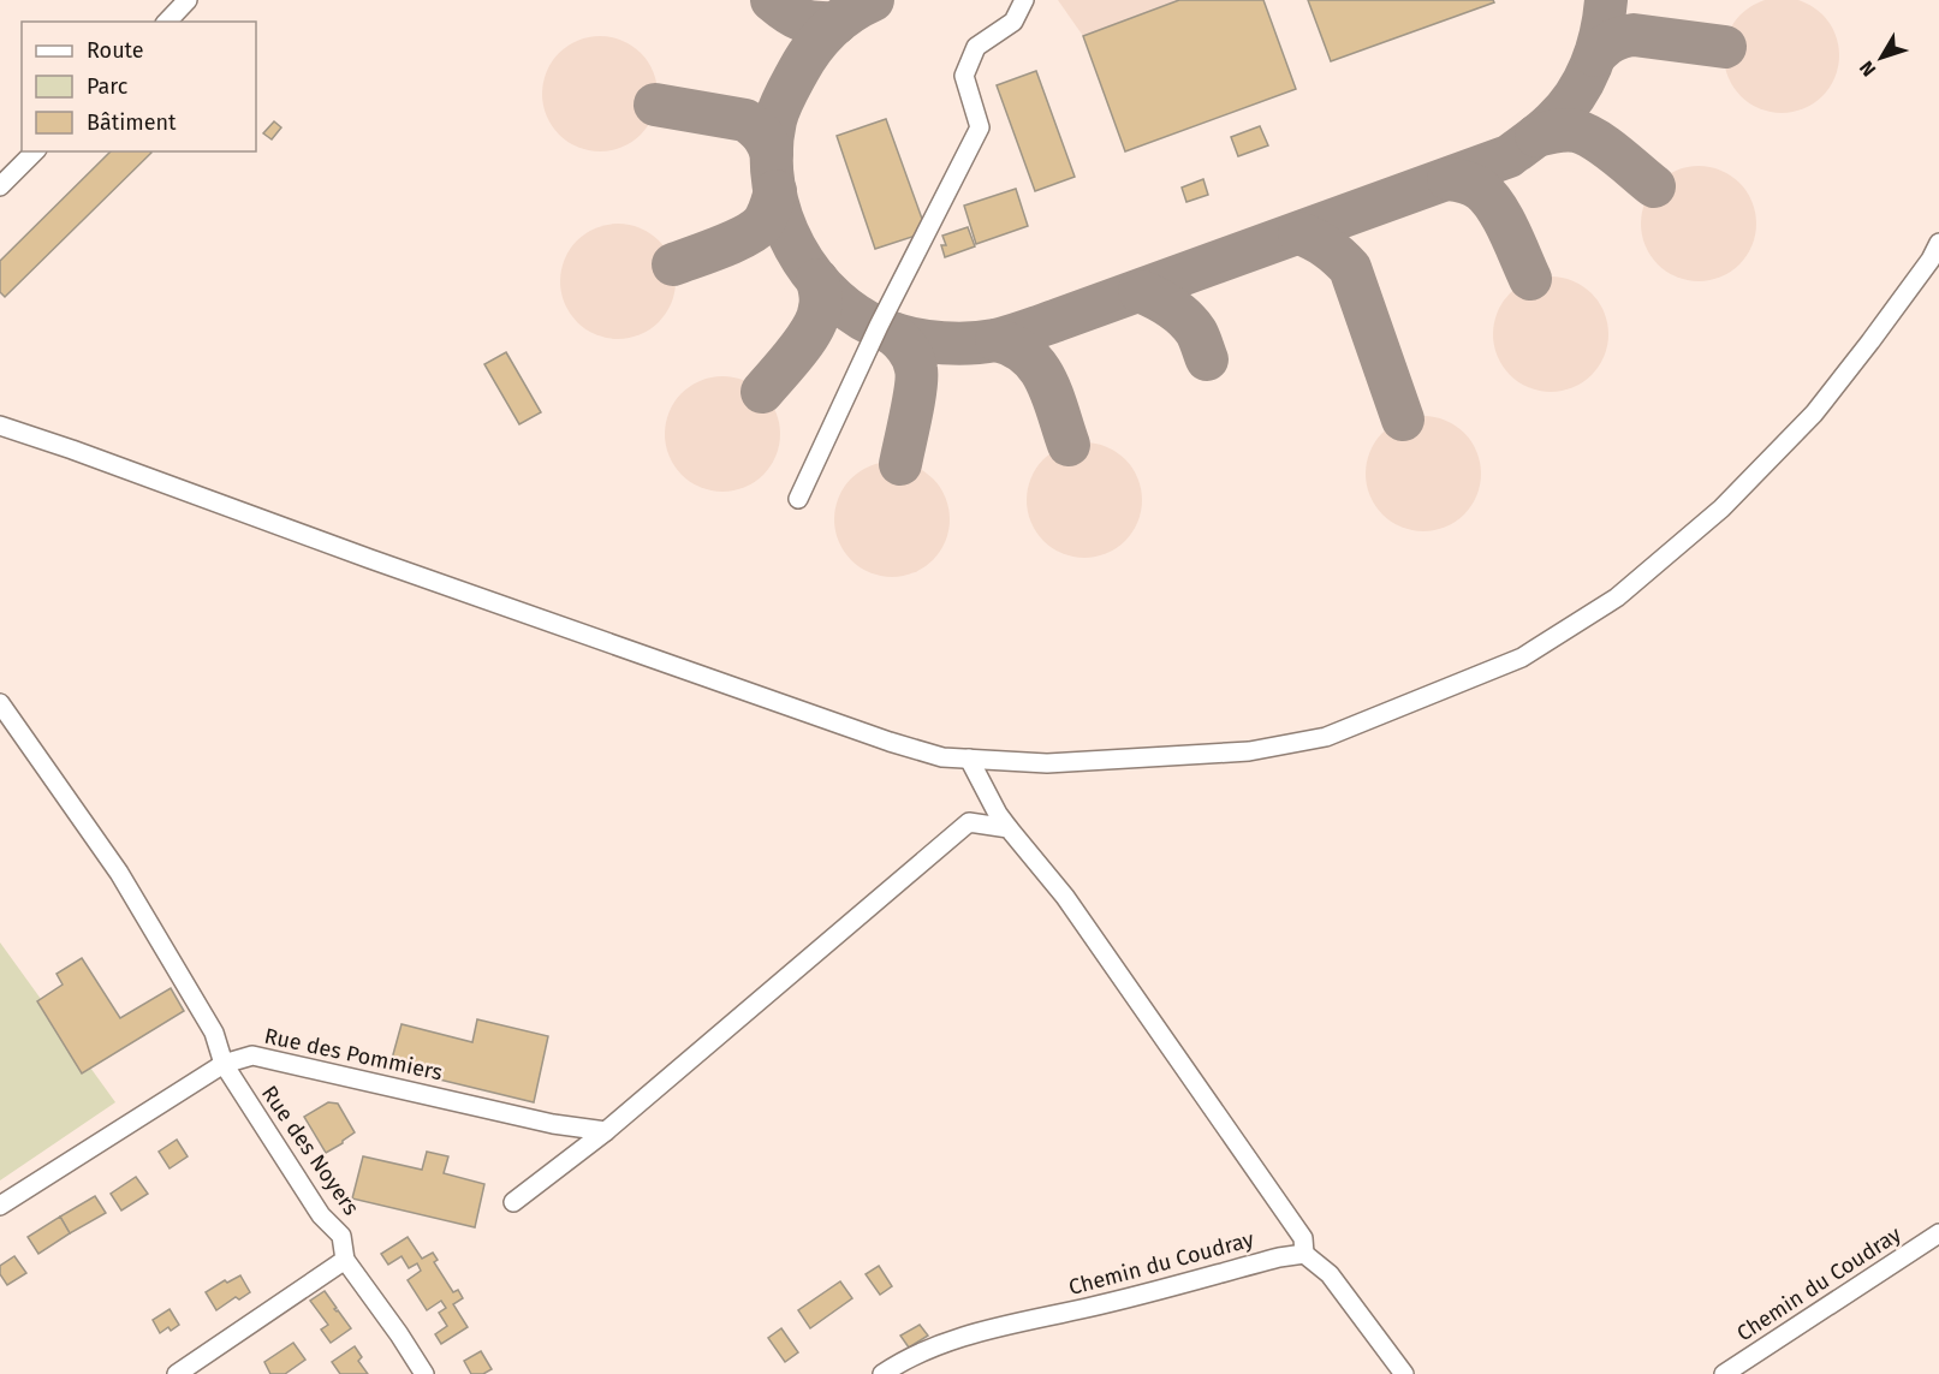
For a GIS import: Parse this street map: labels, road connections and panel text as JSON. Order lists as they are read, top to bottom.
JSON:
{
  "streets": {
    "street": ["Rue des Pommiers", "Rue des Noyers", "Chemin du Coudray"]
  },
  "crossings": [
    ["Rue des Pommiers", "Rue des Noyers"]
  ],
  "legend": ["Route", "Parc", "Bâtiment"],
  "north": "bottom left"
}
